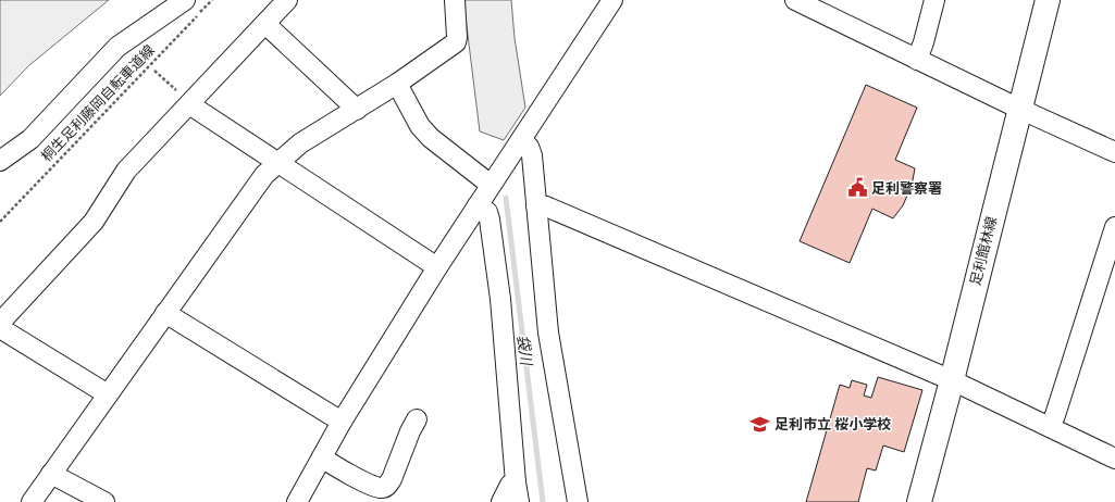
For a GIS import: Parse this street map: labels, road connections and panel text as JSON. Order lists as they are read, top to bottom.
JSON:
{
  "streets": {
    "main road": ["足利館林線"],
    "path": ["桐生足利藤岡自転車道線"]
  },
  "water": ["袋川"],
  "places": {
    "public building": ["足利警察署"],
    "school or university": ["足利市立 桜小学校"]
  }
}
